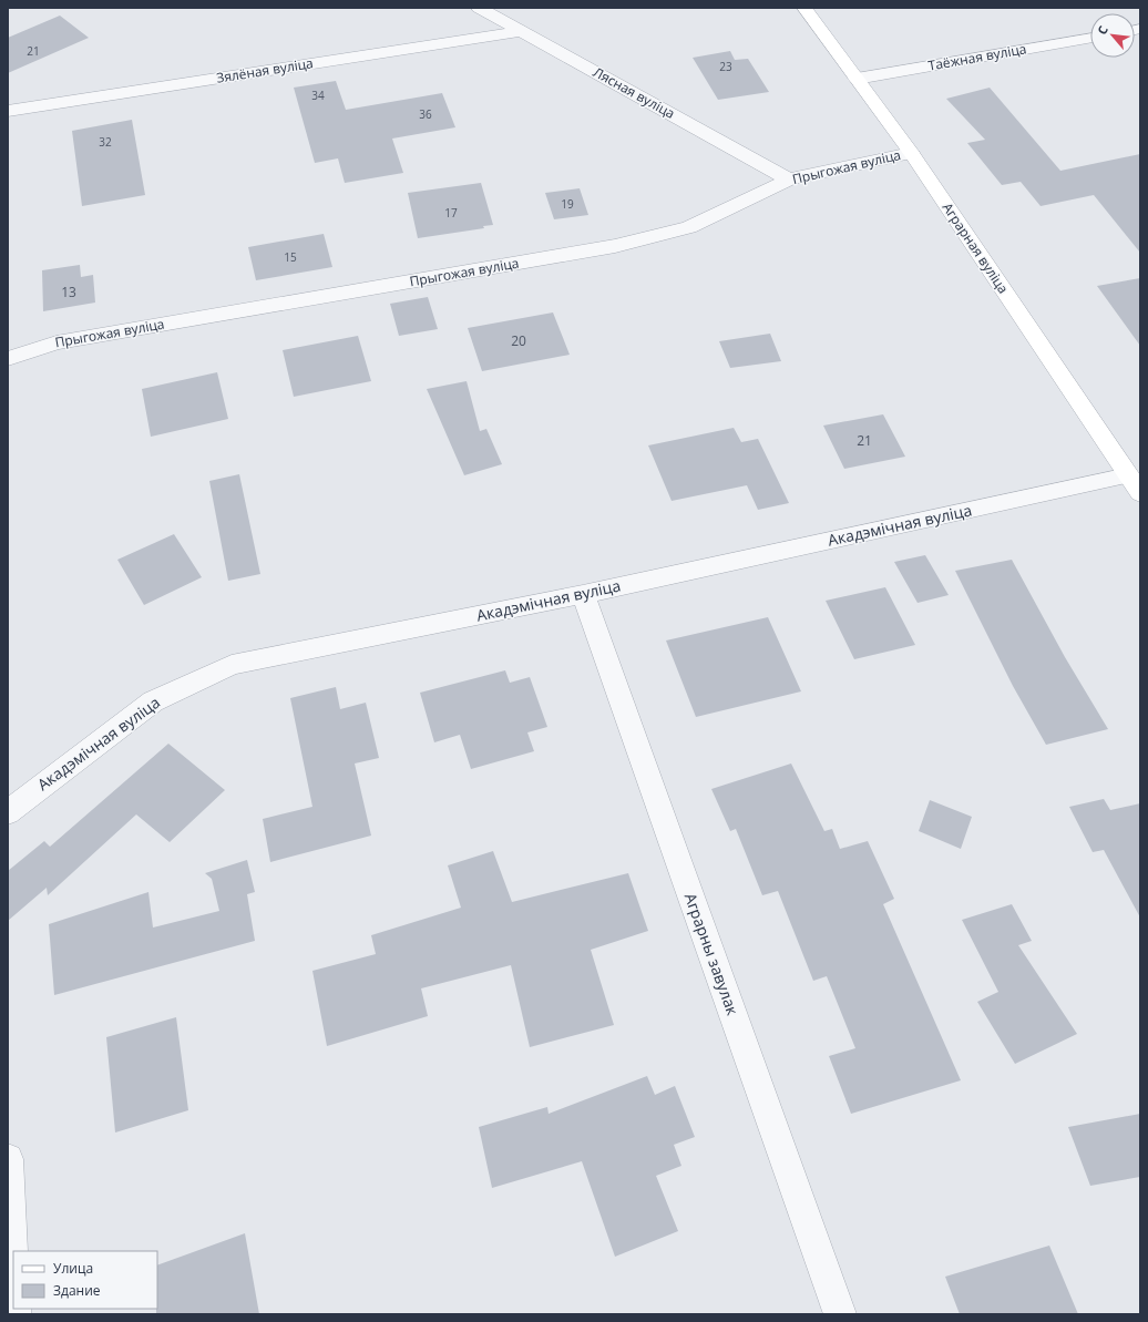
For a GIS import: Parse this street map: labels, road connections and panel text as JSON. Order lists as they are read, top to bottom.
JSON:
{
  "streets": {
    "street": [
      "Таёжная вуліца",
      "Зялёная вуліца",
      "Лясная вуліца",
      "Прыгожая вуліца",
      "Аграрная вуліца",
      "Акадэмічная вуліца",
      "Аграрны завулак"
    ]
  },
  "crossings": [
    ["Таёжная вуліца", "Аграрная вуліца"],
    ["Зялёная вуліца", "Лясная вуліца"],
    ["Лясная вуліца", "Прыгожая вуліца"],
    ["Прыгожая вуліца", "Аграрная вуліца"],
    ["Аграрная вуліца", "Акадэмічная вуліца"],
    ["Акадэмічная вуліца", "Аграрны завулак"]
  ],
  "house_numbers": [
    "21",
    "23",
    "34",
    "36",
    "32",
    "19",
    "17",
    "15",
    "13",
    "20",
    "21"
  ],
  "legend": ["Улица", "Здание"],
  "north": "top left"
}
